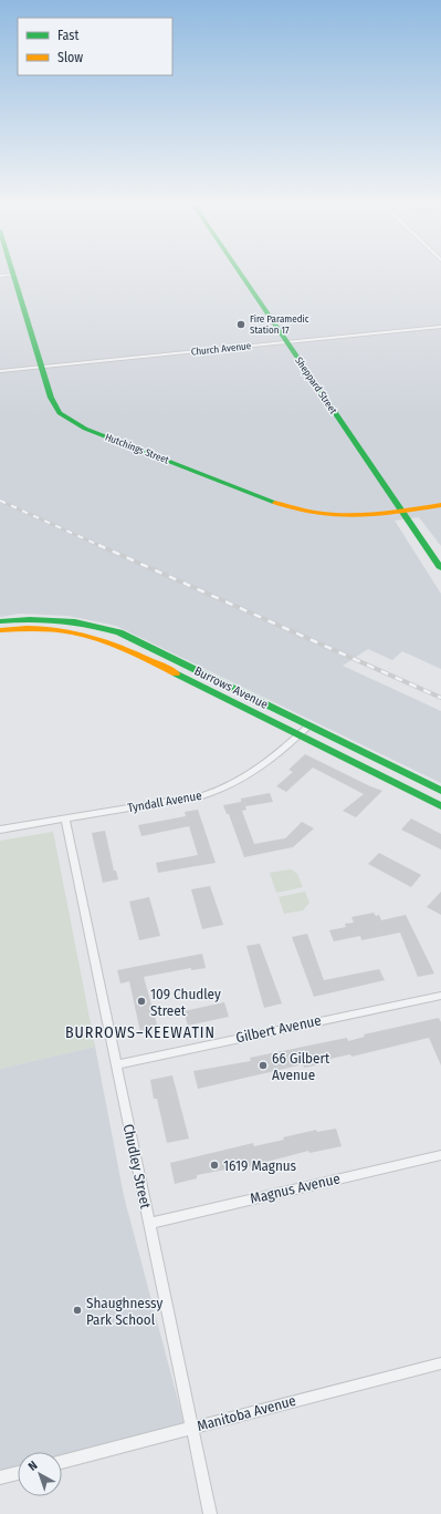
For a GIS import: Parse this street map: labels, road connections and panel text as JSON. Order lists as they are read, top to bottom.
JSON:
{
  "streets": {
    "street": [
      "Church Avenue",
      "Sheppard Street",
      "Hutchings Street",
      "Burrows Avenue",
      "Tyndall Avenue",
      "Gilbert Avenue",
      "Chudley Street",
      "Magnus Avenue",
      "Manitoba Avenue"
    ]
  },
  "crossings": [
    ["Church Avenue", "Sheppard Street"],
    ["Church Avenue", "Hutchings Street"],
    ["Sheppard Street", "Hutchings Street"],
    ["Burrows Avenue", "Tyndall Avenue"],
    ["Tyndall Avenue", "Chudley Street"],
    ["Gilbert Avenue", "Chudley Street"],
    ["Chudley Street", "Magnus Avenue"],
    ["Chudley Street", "Manitoba Avenue"]
  ],
  "districts": ["BURROWS–KEEWATIN"],
  "places": [
    "Fire Paramedic Station 17",
    "109 Chudley Street",
    "66 Gilbert Avenue",
    "1619 Magnus",
    "Shaughnessy Park School"
  ],
  "legend": ["Fast", "Slow"],
  "north": "top left"
}
